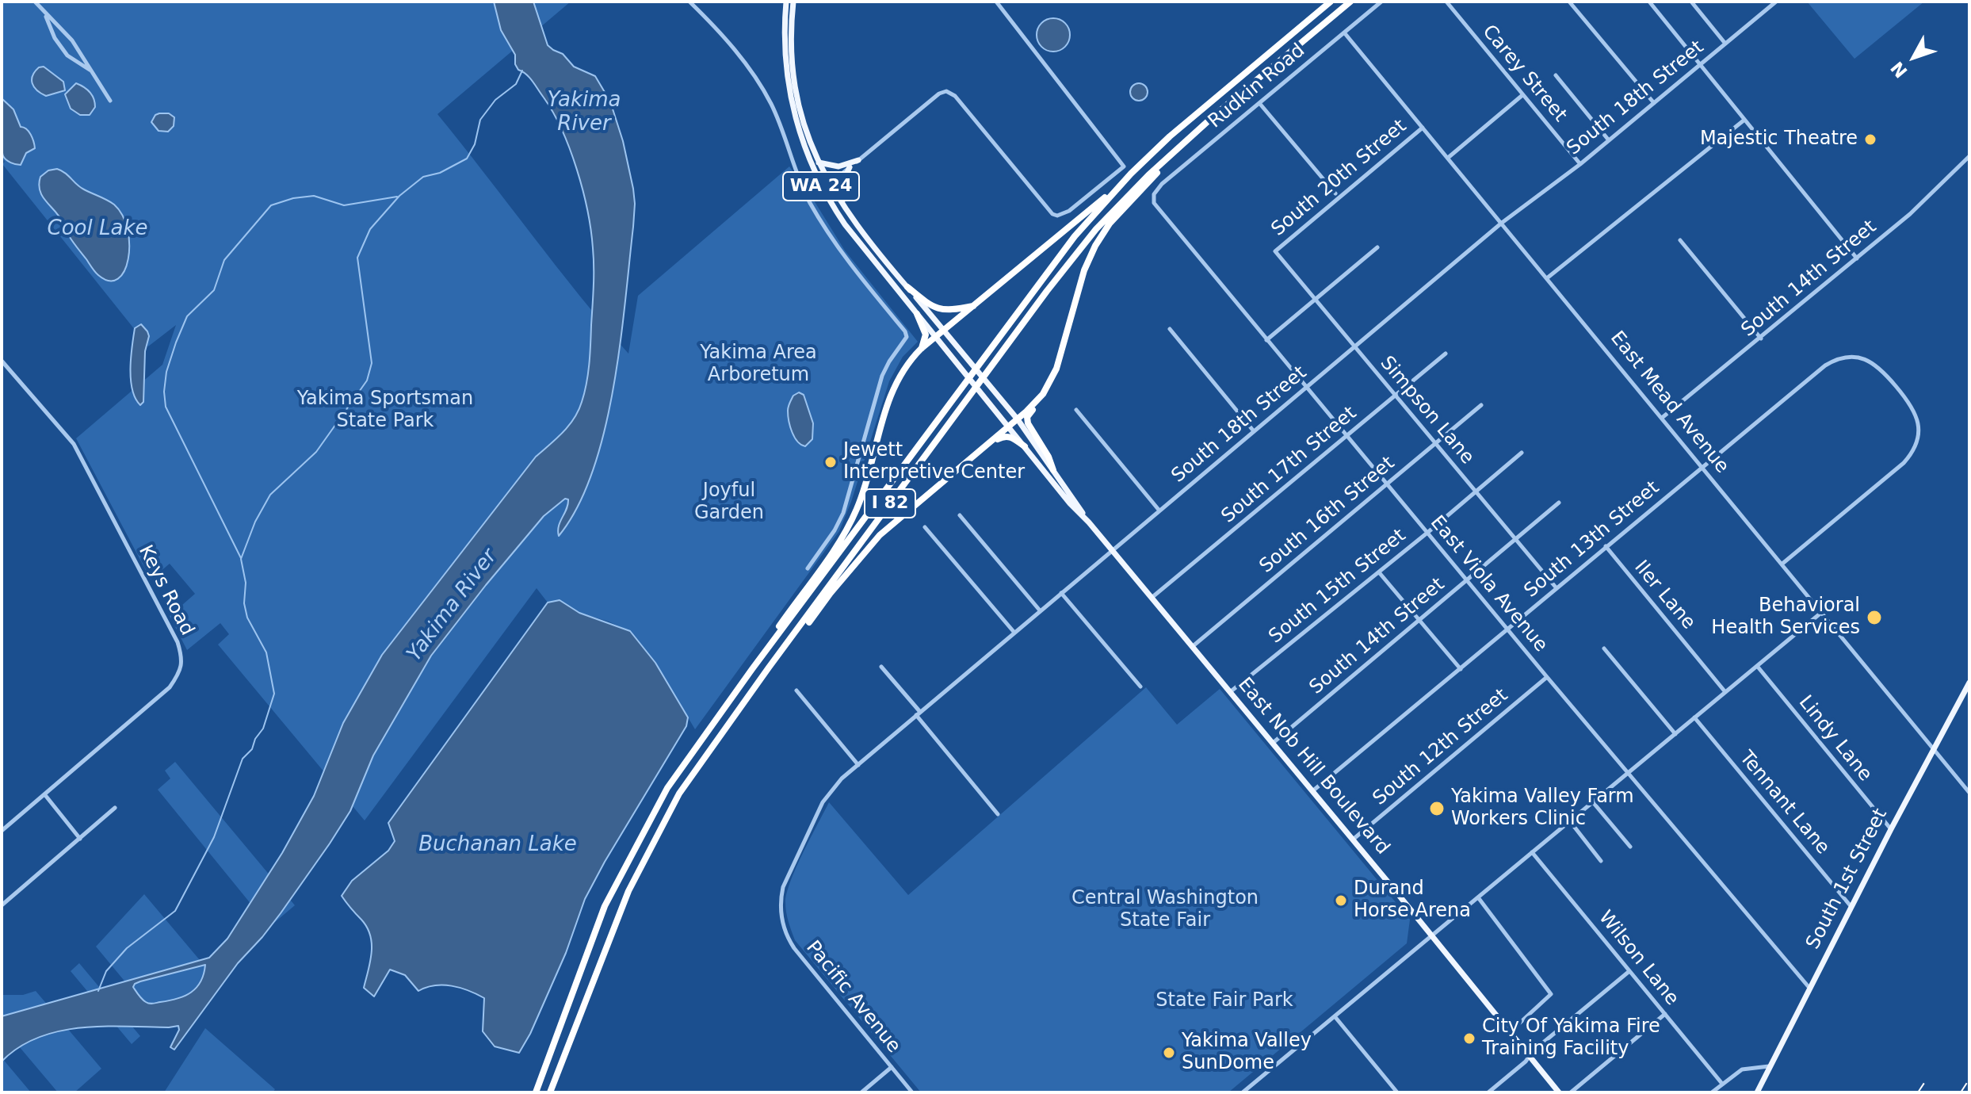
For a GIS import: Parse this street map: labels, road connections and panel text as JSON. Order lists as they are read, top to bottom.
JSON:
{
  "streets": {
    "highway": ["WA 24", "I 82"],
    "main road": ["East Nob Hill Boulevard", "South 1st Street"],
    "street": [
      "Carey Street",
      "Rudkin Road",
      "South 18th Street",
      "South 20th Street",
      "South 14th Street",
      "East Mead Avenue",
      "Simpson Lane",
      "South 17th Street",
      "South 16th Street",
      "South 13th Street",
      "East Viola Avenue",
      "South 15th Street",
      "Keys Road",
      "Iler Lane",
      "Lindy Lane",
      "South 12th Street",
      "Tennant Lane",
      "Wilson Lane",
      "Pacific Avenue"
    ]
  },
  "crossings": [
    ["Carey Street", "South 18th Street"],
    ["Rudkin Road", "East Mead Avenue"],
    ["Rudkin Road", "East Viola Avenue"],
    ["South 18th Street", "East Mead Avenue"],
    ["South 18th Street", "Simpson Lane"],
    ["South 18th Street", "East Viola Avenue"],
    ["South 18th Street", "East Nob Hill Boulevard"],
    ["South 18th Street", "Pacific Avenue"],
    ["South 20th Street", "East Mead Avenue"],
    ["South 20th Street", "Simpson Lane"],
    ["WA 24", "East Nob Hill Boulevard"],
    ["South 14th Street", "East Mead Avenue"],
    ["South 14th Street", "Simpson Lane"],
    ["South 14th Street", "East Viola Avenue"],
    ["South 14th Street", "East Nob Hill Boulevard"],
    ["East Mead Avenue", "South 13th Street"],
    ["East Mead Avenue", "South 1st Street"],
    ["Simpson Lane", "South 17th Street"],
    ["Simpson Lane", "South 16th Street"],
    ["Simpson Lane", "South 13th Street"],
    ["Simpson Lane", "South 15th Street"],
    ["South 17th Street", "East Viola Avenue"],
    ["South 17th Street", "East Nob Hill Boulevard"],
    ["South 16th Street", "East Viola Avenue"],
    ["South 16th Street", "East Nob Hill Boulevard"],
    ["South 13th Street", "East Viola Avenue"],
    ["South 13th Street", "Iler Lane"],
    ["South 13th Street", "East Nob Hill Boulevard"],
    ["East Viola Avenue", "South 15th Street"],
    ["East Viola Avenue", "South 12th Street"],
    ["East Viola Avenue", "South 1st Street"],
    ["South 15th Street", "East Nob Hill Boulevard"],
    ["Lindy Lane", "South 1st Street"],
    ["South 12th Street", "East Nob Hill Boulevard"],
    ["Tennant Lane", "South 1st Street"]
  ],
  "water": ["Yakima River", "Cool Lake", "Buchanan Lake"],
  "parks": [
    "Yakima Area Arboretum",
    "Yakima Sportsman State Park",
    "Joyful Garden",
    "Central Washington State Fair",
    "State Fair Park"
  ],
  "places": [
    "Majestic Theatre",
    "Jewett Interpretive Center",
    "Behavioral Health Services",
    "Yakima Valley Farm Workers Clinic",
    "Durand Horse Arena",
    "City Of Yakima Fire Training Facility",
    "Yakima Valley SunDome"
  ],
  "north": "bottom left"
}
